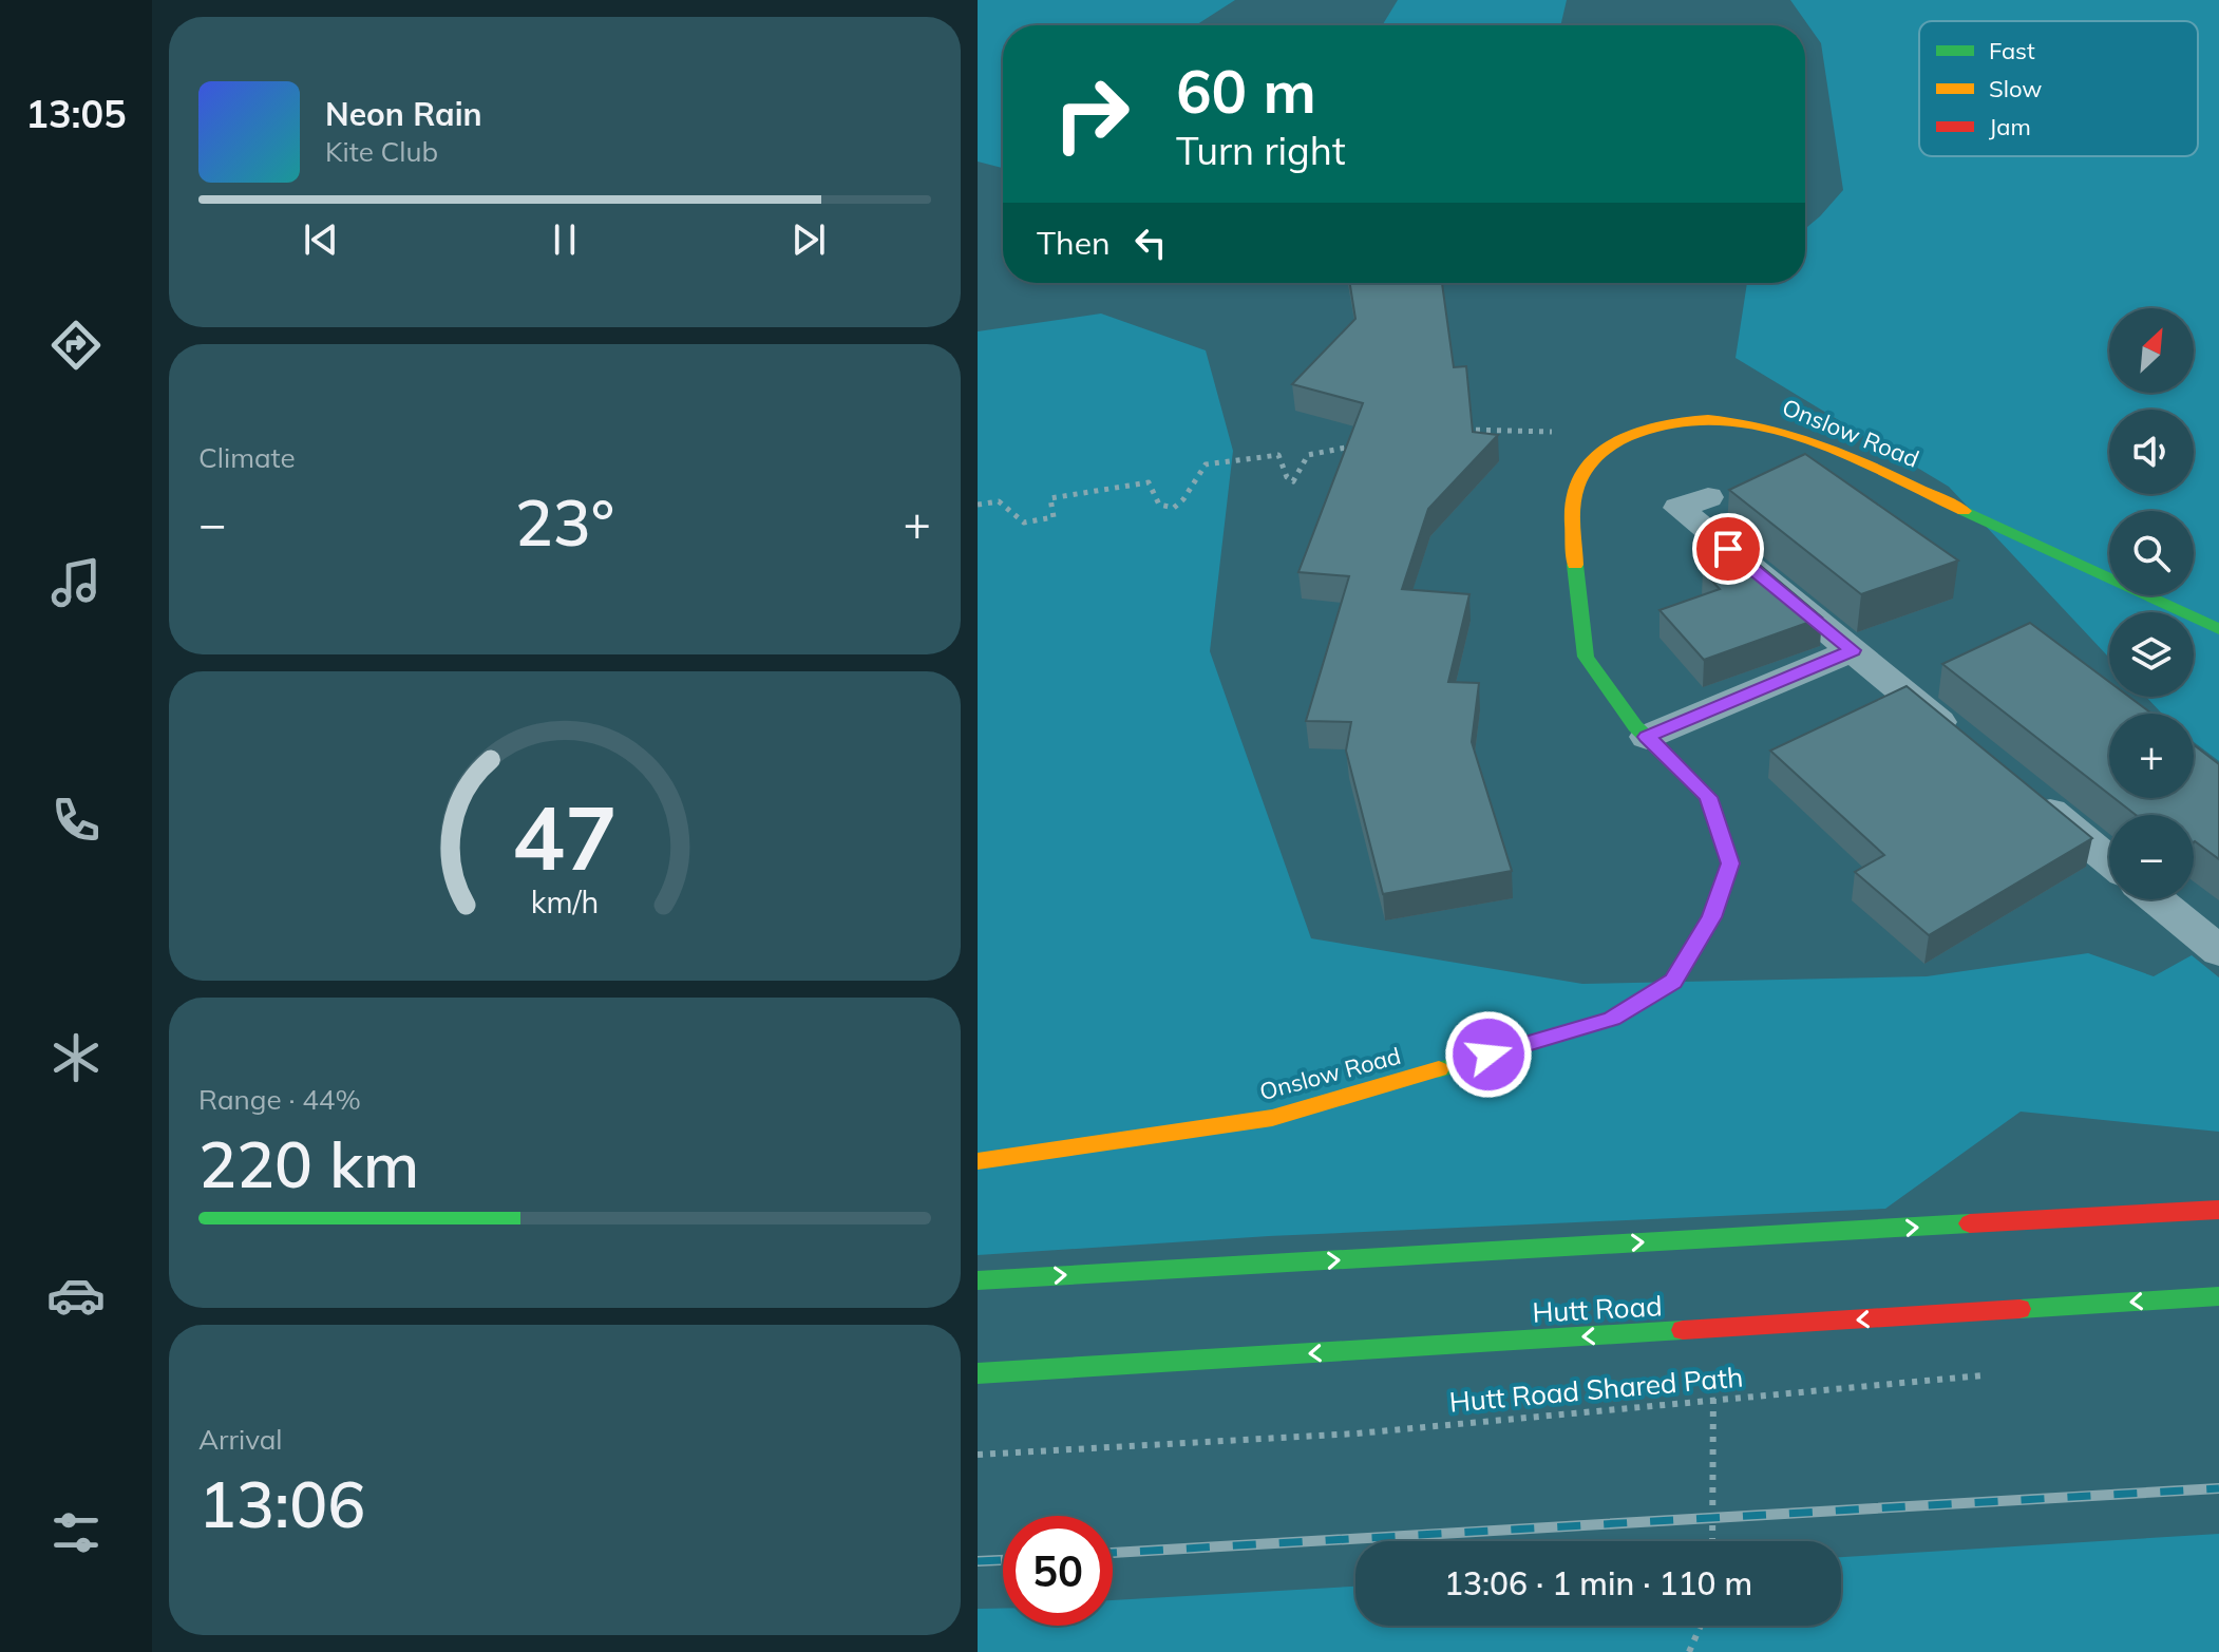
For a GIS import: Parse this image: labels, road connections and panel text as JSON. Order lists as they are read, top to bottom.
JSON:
{
  "streets": {
    "main road": ["Onslow Road", "Hutt Road"],
    "path": ["Hutt Road Shared Path"]
  },
  "legend": ["Fast", "Slow", "Jam"],
  "north": "top right",
  "page": {
    "tabs": "13:05",
    "turn": ["60 m", "Turn right"],
    "song": ["Neon Rain", "Kite Club"],
    "then": "Then",
    "map_buttons": ["+", "−"],
    "tile": [
      "Climate",
      ["Range · 44%", "220 km"],
      ["Arrival", "13:06"]
    ],
    "heat": ["−", "23°", "+"],
    "limit": "50",
    "trip": "13:06 · 1 min · 110 m",
    "gauge": ["47", "km/h"]
  }
}
